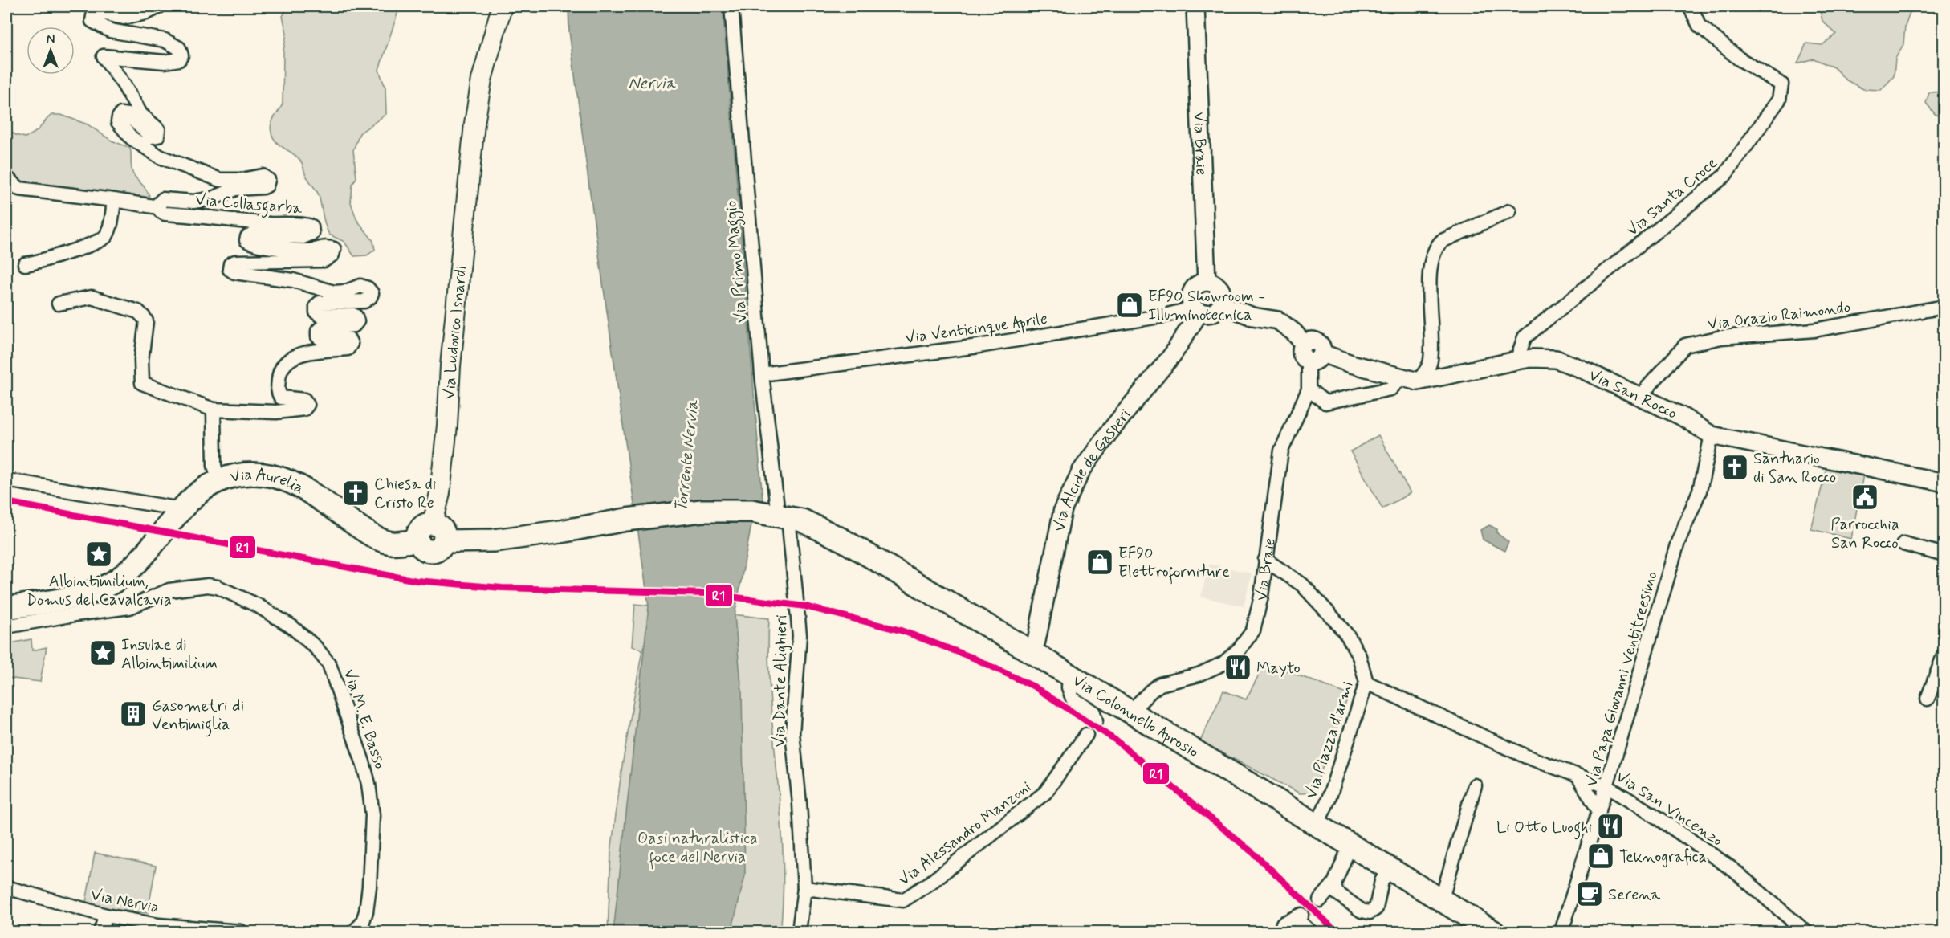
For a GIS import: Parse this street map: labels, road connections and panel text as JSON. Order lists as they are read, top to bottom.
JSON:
{
  "streets": {
    "main road": ["Via Ludovico Isnardi", "Via Aurelia", "Via Colonnello Aprosio"],
    "street": [
      "Via Braie",
      "Via Santa Croce",
      "Via Collasgarba",
      "Via Primo Maggio",
      "Via Orazio Raimondo",
      "Via Venticinque Aprile",
      "Via San Rocco",
      "Via Alcide de Gasperi",
      "Via Papa Giovanni Ventitreesimo",
      "Via Dante Alighieri",
      "Via M. E. Basso",
      "Via Piazza d'armi",
      "Via San Vincenzo",
      "Via Alessandro Manzoni",
      "Via Nervia"
    ]
  },
  "crossings": [
    ["Via Braie", "Via Venticinque Aprile"],
    ["Via Braie", "Via San Rocco"],
    ["Via Braie", "Via Alcide de Gasperi"],
    ["Via Braie", "Via Colonnello Aprosio"],
    ["Via Braie", "Via Piazza d'armi"],
    ["Via Santa Croce", "Via San Rocco"],
    ["Via Primo Maggio", "Via Venticinque Aprile"],
    ["Via Primo Maggio", "Via Dante Alighieri"],
    ["Via Primo Maggio", "Via Colonnello Aprosio"],
    ["Via Orazio Raimondo", "Via San Rocco"],
    ["Via Venticinque Aprile", "Via Alcide de Gasperi"],
    ["Via Ludovico Isnardi", "Via Aurelia"],
    ["Via San Rocco", "Via Papa Giovanni Ventitreesimo"],
    ["Via Alcide de Gasperi", "Via Colonnello Aprosio"],
    ["Via Papa Giovanni Ventitreesimo", "Via San Vincenzo"],
    ["Via Dante Alighieri", "Via Colonnello Aprosio"],
    ["Via Dante Alighieri", "Via Alessandro Manzoni"],
    ["Via Colonnello Aprosio", "Via Piazza d'armi"],
    ["Via Piazza d'armi", "Via San Vincenzo"]
  ],
  "water": ["Nervia", "Torrente Nervia"],
  "parks": ["Oasi naturalistica foce del Nervia"],
  "places": {
    "shop": ["EF90 Showroom - Illuminotecnica", "EF90 Elettroforniture", "Teknografica"],
    "church": ["Santuario di San Rocco", "Chiesa di Cristo Re"],
    "public building": ["Parrocchia San Rocco"],
    "place": ["Albintimilium, Domus del Cavalcavia", "Insulae di Albintimilium"],
    "restaurant": ["Mayto", "Li Otto Luoghi"],
    "building": ["Gasometri di Ventimiglia"],
    "cafe": ["Serena"]
  },
  "lines": ["transit line R1"],
  "north": "top"
}
